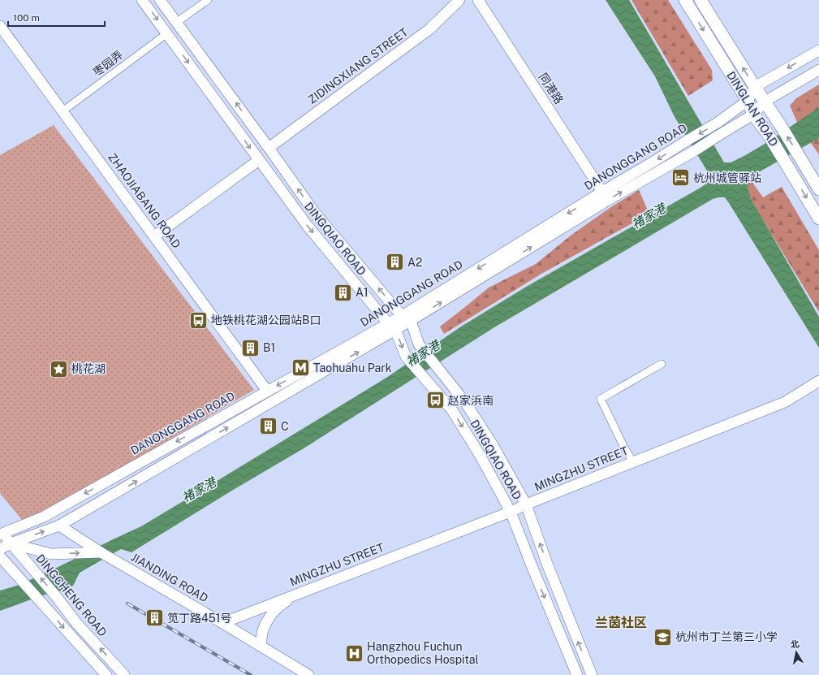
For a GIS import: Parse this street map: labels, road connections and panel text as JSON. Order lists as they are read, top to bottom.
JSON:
{
  "streets": {
    "main road": [
      "ZIDINGXIANG STREET",
      "同港路",
      "DINGLAN ROAD",
      "DANONGGANG ROAD",
      "ZHAOJIABANG ROAD",
      "DINGQIAO ROAD",
      "MINGZHU STREET",
      "JIANDING ROAD",
      "DINGCHENG ROAD"
    ],
    "street": ["枣园弄"]
  },
  "crossings": [
    ["枣园弄", "ZHAOJIABANG ROAD"],
    ["枣园弄", "DINGQIAO ROAD"],
    ["ZIDINGXIANG STREET", "DINGQIAO ROAD"],
    ["同港路", "DANONGGANG ROAD"],
    ["DINGLAN ROAD", "DANONGGANG ROAD"],
    ["DANONGGANG ROAD", "ZHAOJIABANG ROAD"],
    ["DANONGGANG ROAD", "DINGQIAO ROAD"],
    ["DANONGGANG ROAD", "JIANDING ROAD"],
    ["DANONGGANG ROAD", "DINGCHENG ROAD"],
    ["DINGQIAO ROAD", "MINGZHU STREET"],
    ["MINGZHU STREET", "JIANDING ROAD"]
  ],
  "districts": ["兰茵社区"],
  "water": ["褚家港"],
  "places": {
    "hotel": ["杭州城管驿站"],
    "building": [
      "A2",
      "A1",
      "B1",
      "C",
      "笕丁路451号"
    ],
    "bus stop": ["地铁桃花湖公园站B口", "赵家浜南"],
    "metro station": ["Taohuahu Park"],
    "place": ["桃花湖"],
    "school or university": ["杭州市丁兰第三小学"],
    "hospital": ["Hangzhou Fuchun Orthopedics Hospital"]
  },
  "scale_bar": "100 m",
  "north": "top"
}
